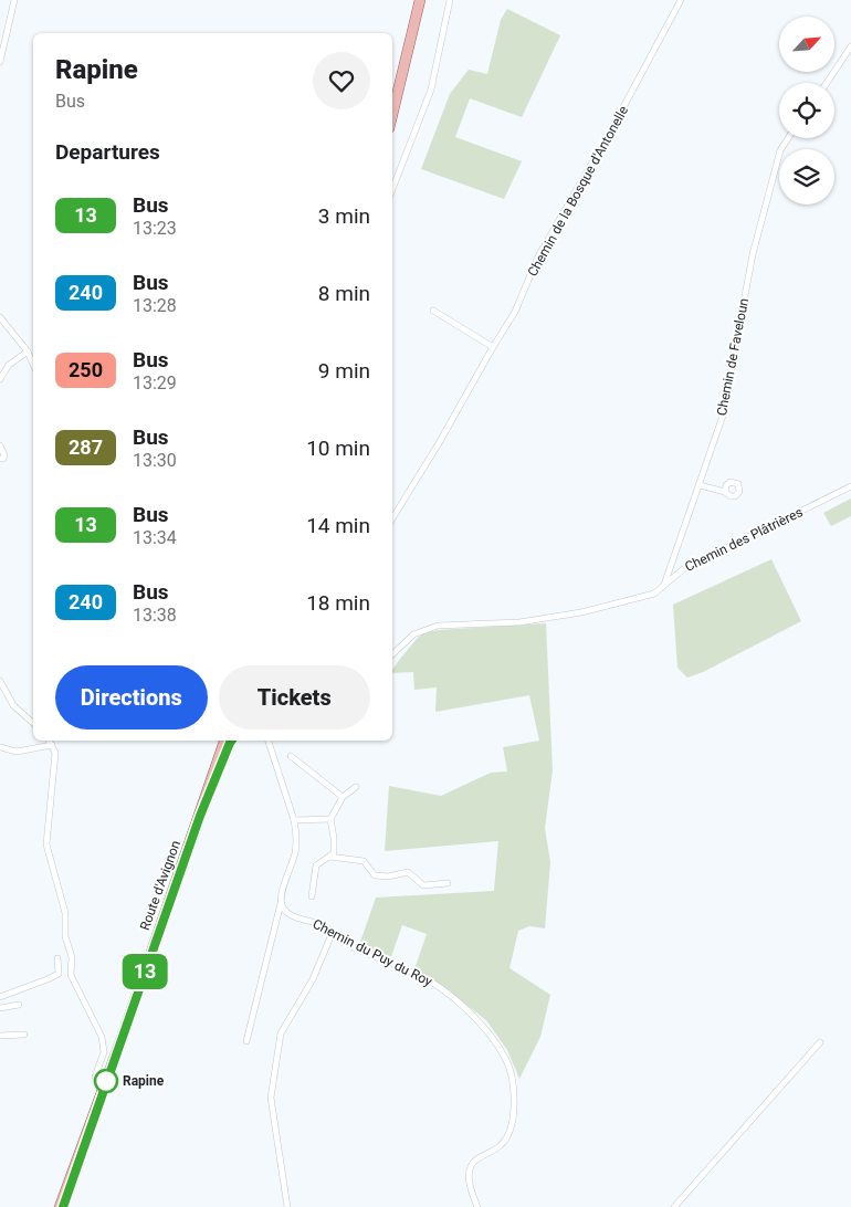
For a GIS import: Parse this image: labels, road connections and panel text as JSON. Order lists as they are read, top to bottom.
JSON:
{
  "streets": {
    "main road": ["Route d'Avignon"],
    "street": [
      "Chemin de la Bosque d'Antonelle",
      "Chemin de Faveloun",
      "Chemin des Plâtrières",
      "Chemin du Puy du Roy"
    ]
  },
  "crossings": [
    ["Chemin de Faveloun", "Chemin des Plâtrières"]
  ],
  "places": ["Rapine"],
  "lines": ["bus line 13"],
  "north": "top right",
  "page": {
    "on_map": "13",
    "heading": [
      ["Rapine", "Bus"],
      "Departures"
    ],
    "list": [
      {
        "mark": "13",
        "name": "Bus",
        "note": "13:23",
        "value": "3 min"
      },
      {
        "mark": "240",
        "name": "Bus",
        "note": "13:28",
        "value": "8 min"
      },
      {
        "mark": "250",
        "name": "Bus",
        "note": "13:29",
        "value": "9 min"
      },
      {
        "mark": "287",
        "name": "Bus",
        "note": "13:30",
        "value": "10 min"
      },
      {
        "mark": "13",
        "name": "Bus",
        "note": "13:34",
        "value": "14 min"
      },
      {
        "mark": "240",
        "name": "Bus",
        "note": "13:38",
        "value": "18 min"
      }
    ],
    "buttons": ["Directions", "Tickets"]
  }
}
